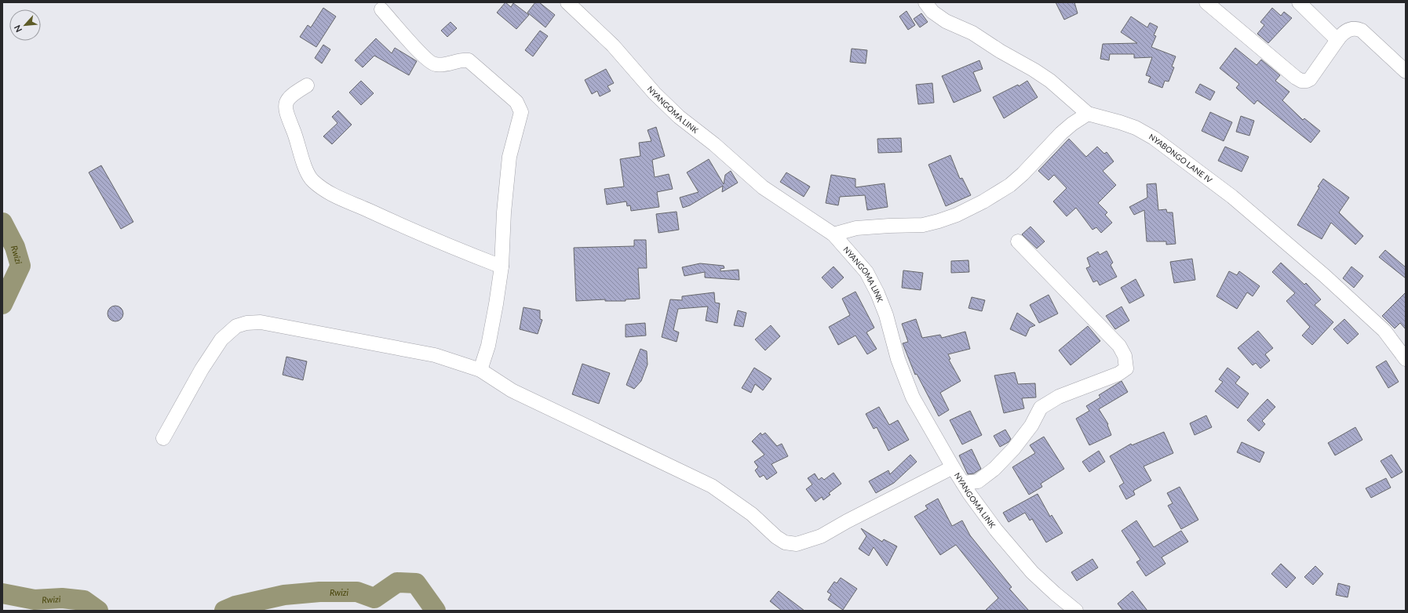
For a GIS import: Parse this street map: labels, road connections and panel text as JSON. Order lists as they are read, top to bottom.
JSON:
{
  "streets": {
    "street": ["NYANGOMA LINK", "NYABONGO LANE IV"]
  },
  "water": ["Rwizi"],
  "north": "bottom left"
}
